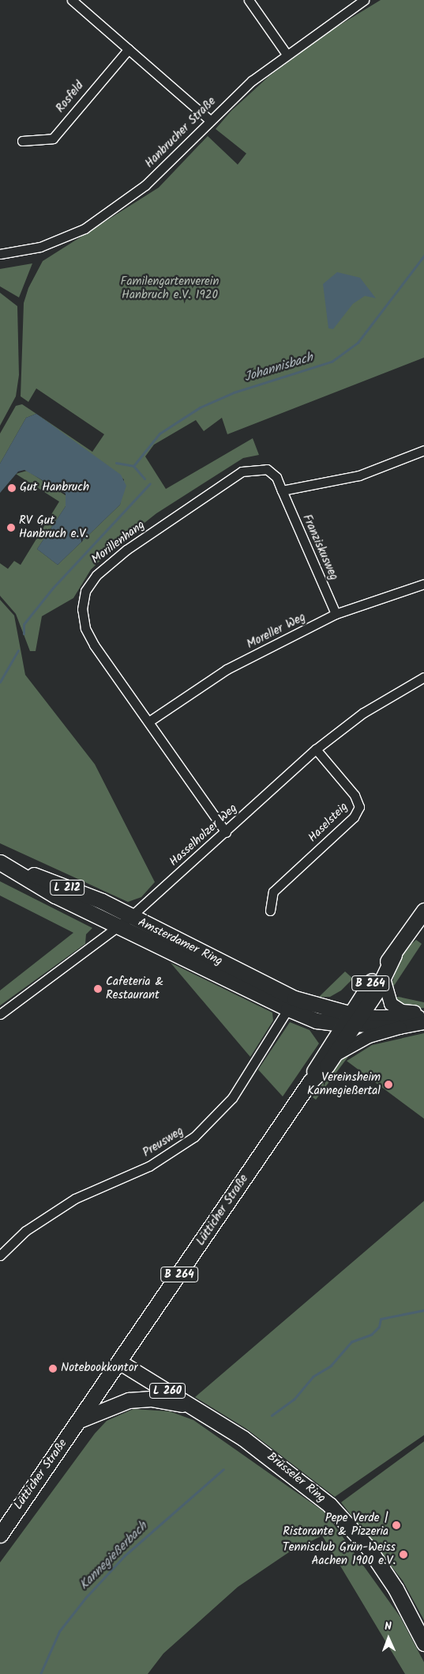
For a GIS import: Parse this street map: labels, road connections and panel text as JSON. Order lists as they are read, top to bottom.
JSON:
{
  "streets": {
    "main road": [
      "L 212",
      "Amsterdamer Ring",
      "B 264",
      "Lütticher Straße",
      "L 260",
      "Brüsseler Ring"
    ],
    "street": [
      "Rosfeld",
      "Hanbrucher Straße",
      "Morillenhang",
      "Franziskusweg",
      "Moreller Weg",
      "Haselsteig",
      "Hasselholzer Weg",
      "Preusweg"
    ]
  },
  "crossings": [
    ["Morillenhang", "Franziskusweg"],
    ["Morillenhang", "Moreller Weg"],
    ["Morillenhang", "Hasselholzer Weg"],
    ["Franziskusweg", "Moreller Weg"],
    ["Haselsteig", "Hasselholzer Weg"],
    ["Hasselholzer Weg", "Amsterdamer Ring"],
    ["Amsterdamer Ring", "Preusweg"],
    ["Amsterdamer Ring", "Lütticher Straße"],
    ["Lütticher Straße", "Brüsseler Ring"]
  ],
  "water": ["Johannisbach", "Kannegießerbach"],
  "parks": ["Familengartenverein Hanbruch e.V. 1920"],
  "places": [
    "Gut Hanbruch",
    "RV Gut Hanbruch e.V.",
    "Cafeteria & Restaurant",
    "Vereinsheim Kannegießertal",
    "Notebookkontor",
    "Pepe Verde | Ristorante & Pizzeria",
    "Tennisclub Grün-Weiss Aachen 1900 e.V."
  ],
  "north": "top"
}
